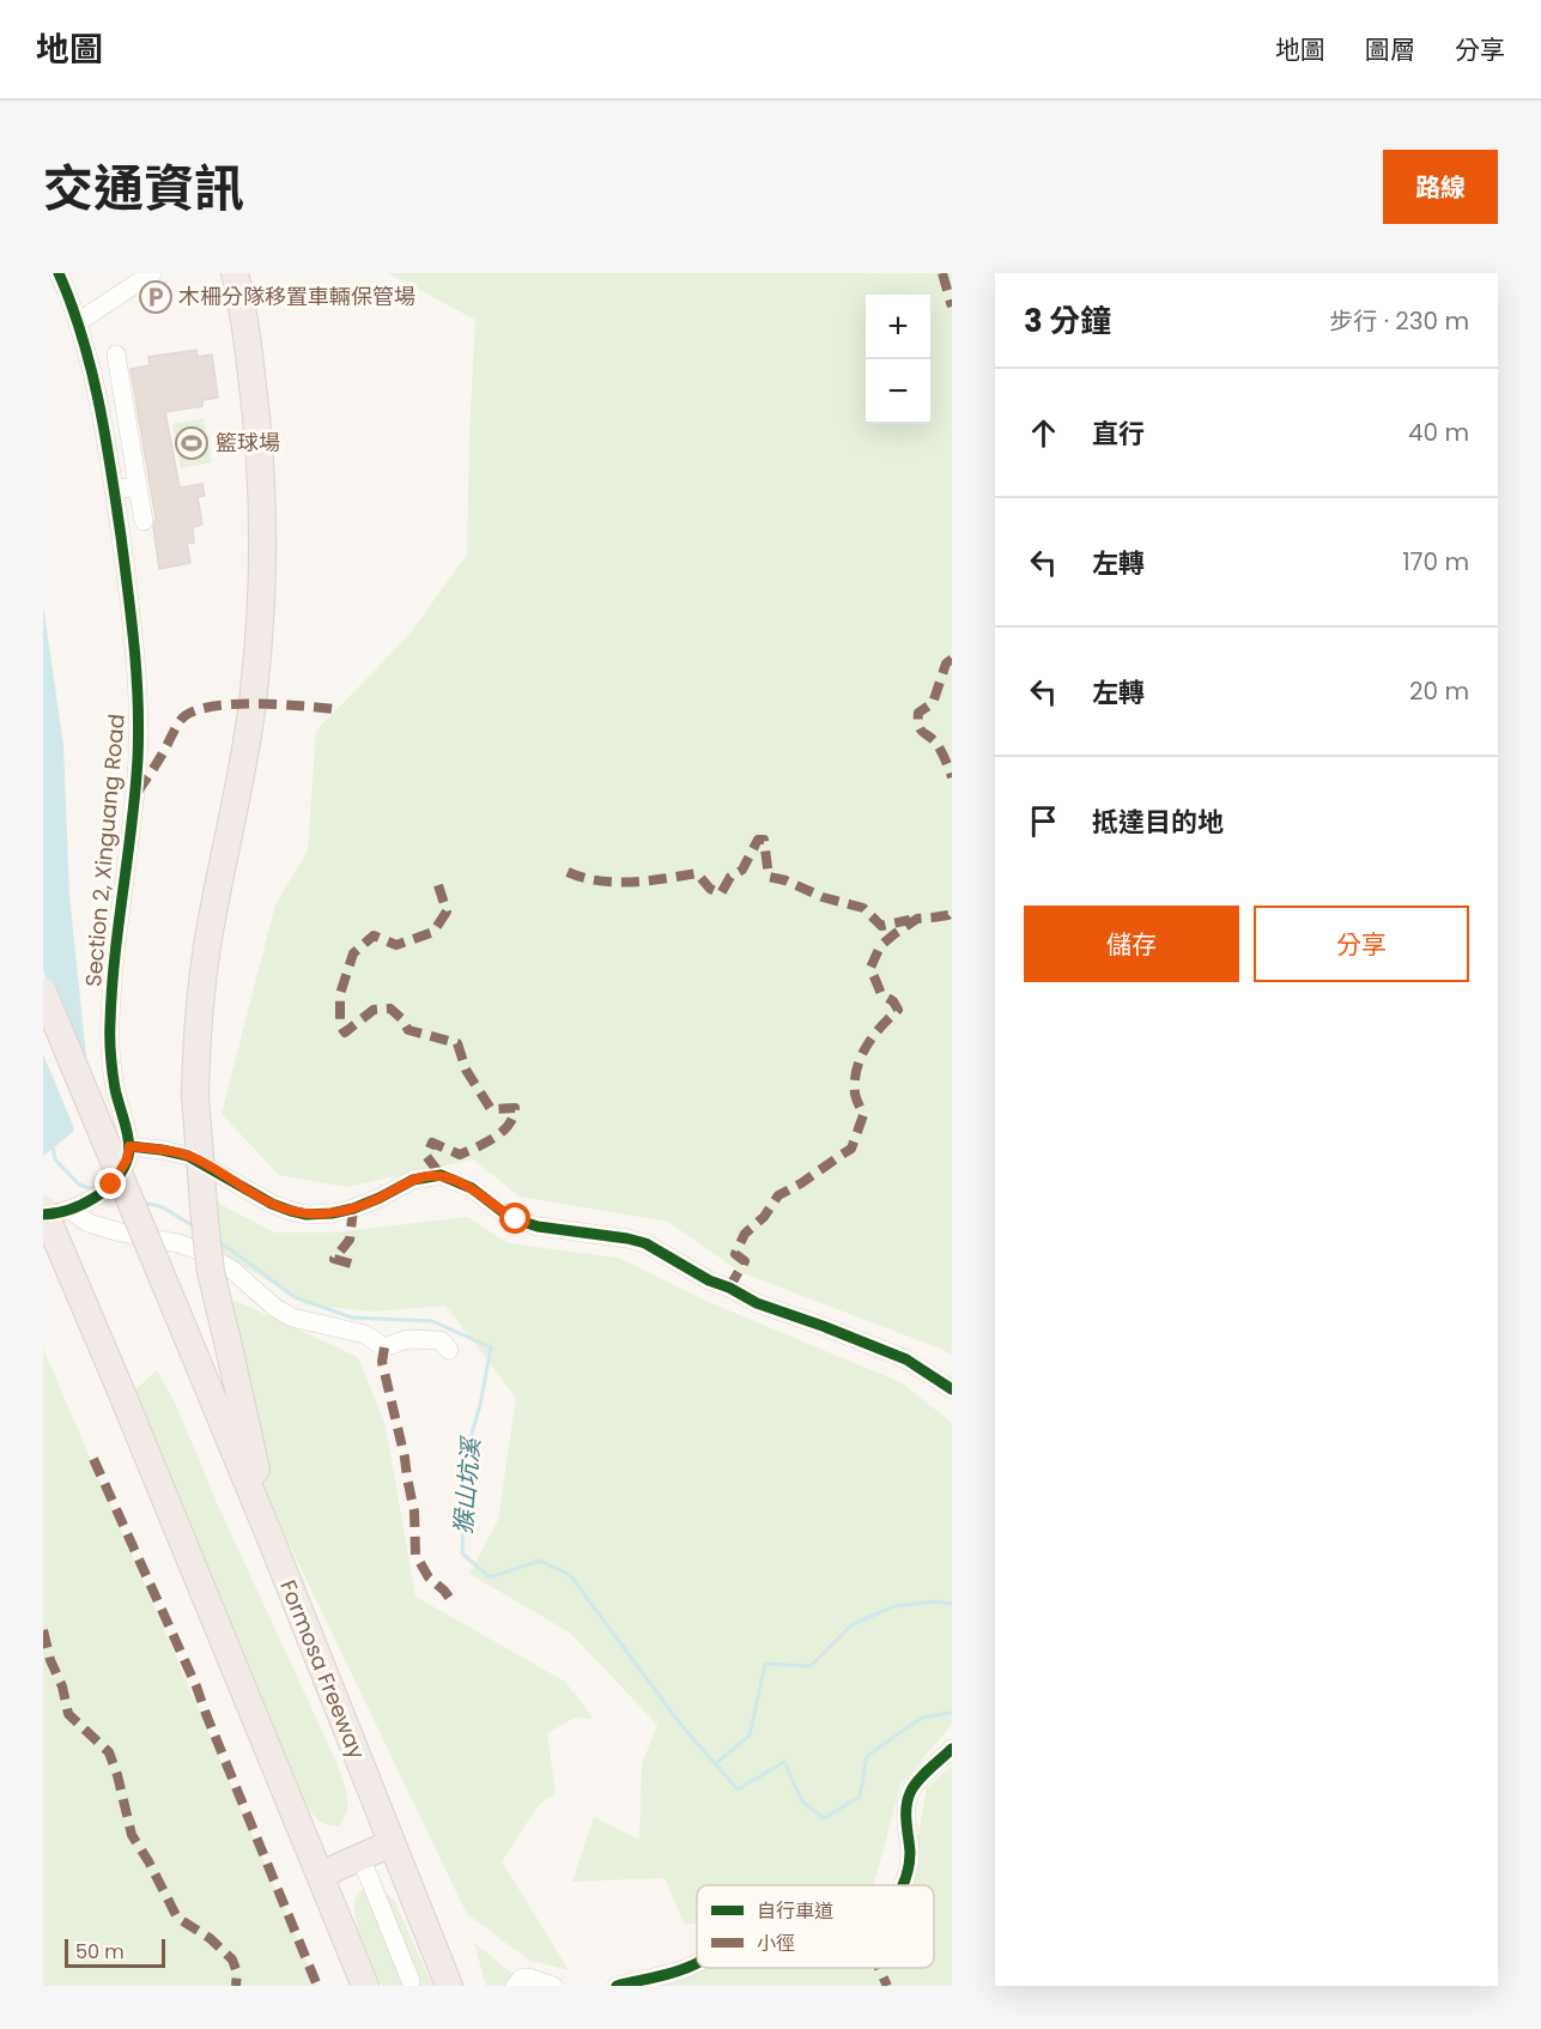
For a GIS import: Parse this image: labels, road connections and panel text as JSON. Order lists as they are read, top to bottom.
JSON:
{
  "streets": {
    "highway": ["Formosa Freeway"],
    "street": ["Section 2, Xinguang Road"]
  },
  "water": ["猴山坑溪"],
  "places": {
    "parking": ["木柵分隊移置車輛保管場"],
    "sports": ["籃球場"]
  },
  "legend": ["自行車道", "小徑"],
  "scale_bar": "50 m",
  "page": {
    "header": "地圖",
    "nav": ["地圖", "圖層", "分享"],
    "title": "交通資訊",
    "buttons": [
      "路線",
      ["儲存", "分享"]
    ],
    "heading": ["3 分鐘", "步行 · 230 m"],
    "map_buttons": ["+", "−"],
    "list": [
      ["直行", "40 m"],
      ["左轉", "170 m"],
      ["左轉", "20 m"],
      "抵達目的地"
    ],
    "scale": "50 m"
  }
}
